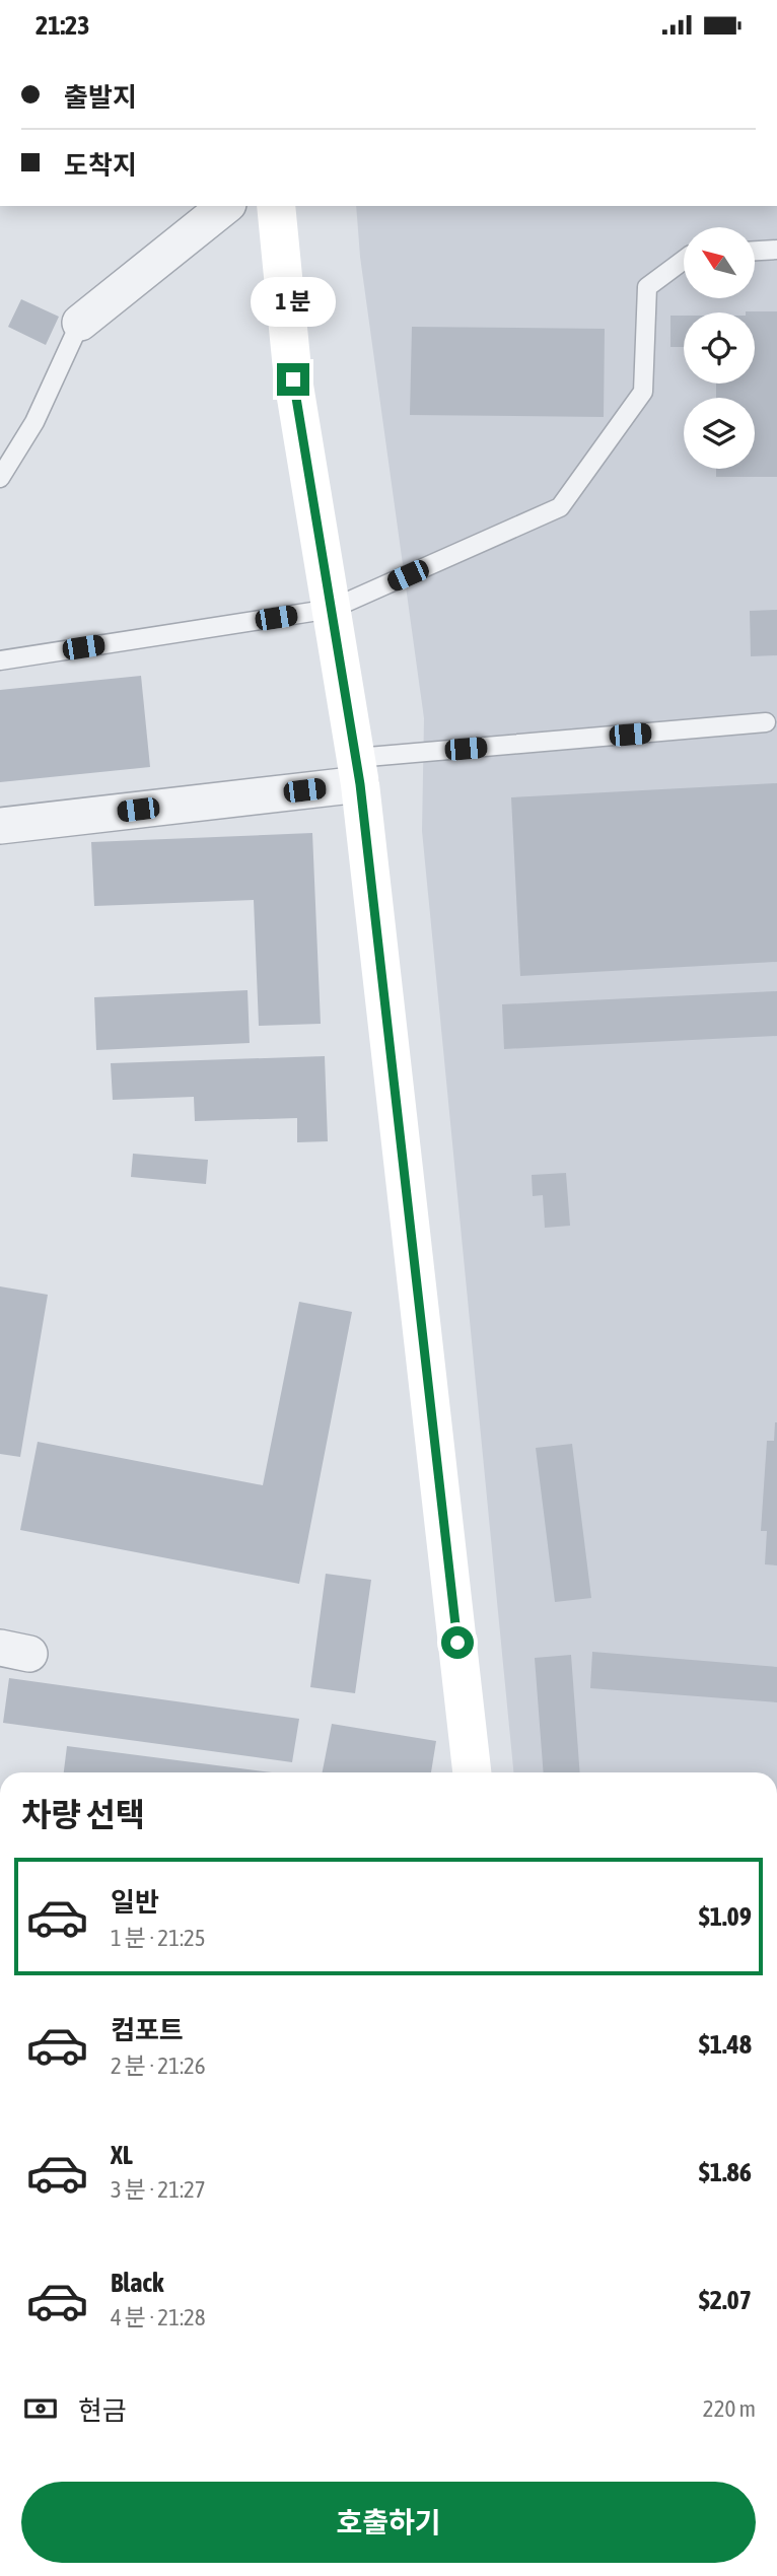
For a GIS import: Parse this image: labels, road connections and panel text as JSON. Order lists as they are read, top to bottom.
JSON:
{
  "north": "top left",
  "page": {
    "status": "21:23",
    "banner": ["출발지", "도착지"],
    "bubble": "1 분",
    "heading": "차량 선택",
    "list": [
      {
        "name": "일반",
        "note": "1 분 · 21:25",
        "value": "$1.09"
      },
      {
        "name": "컴포트",
        "note": "2 분 · 21:26",
        "value": "$1.48"
      },
      {
        "name": "XL",
        "note": "3 분 · 21:27",
        "value": "$1.86"
      },
      {
        "name": "Black",
        "note": "4 분 · 21:28",
        "value": "$2.07"
      }
    ],
    "pay": ["현금", "220 m"],
    "buttons": "호출하기"
  }
}
